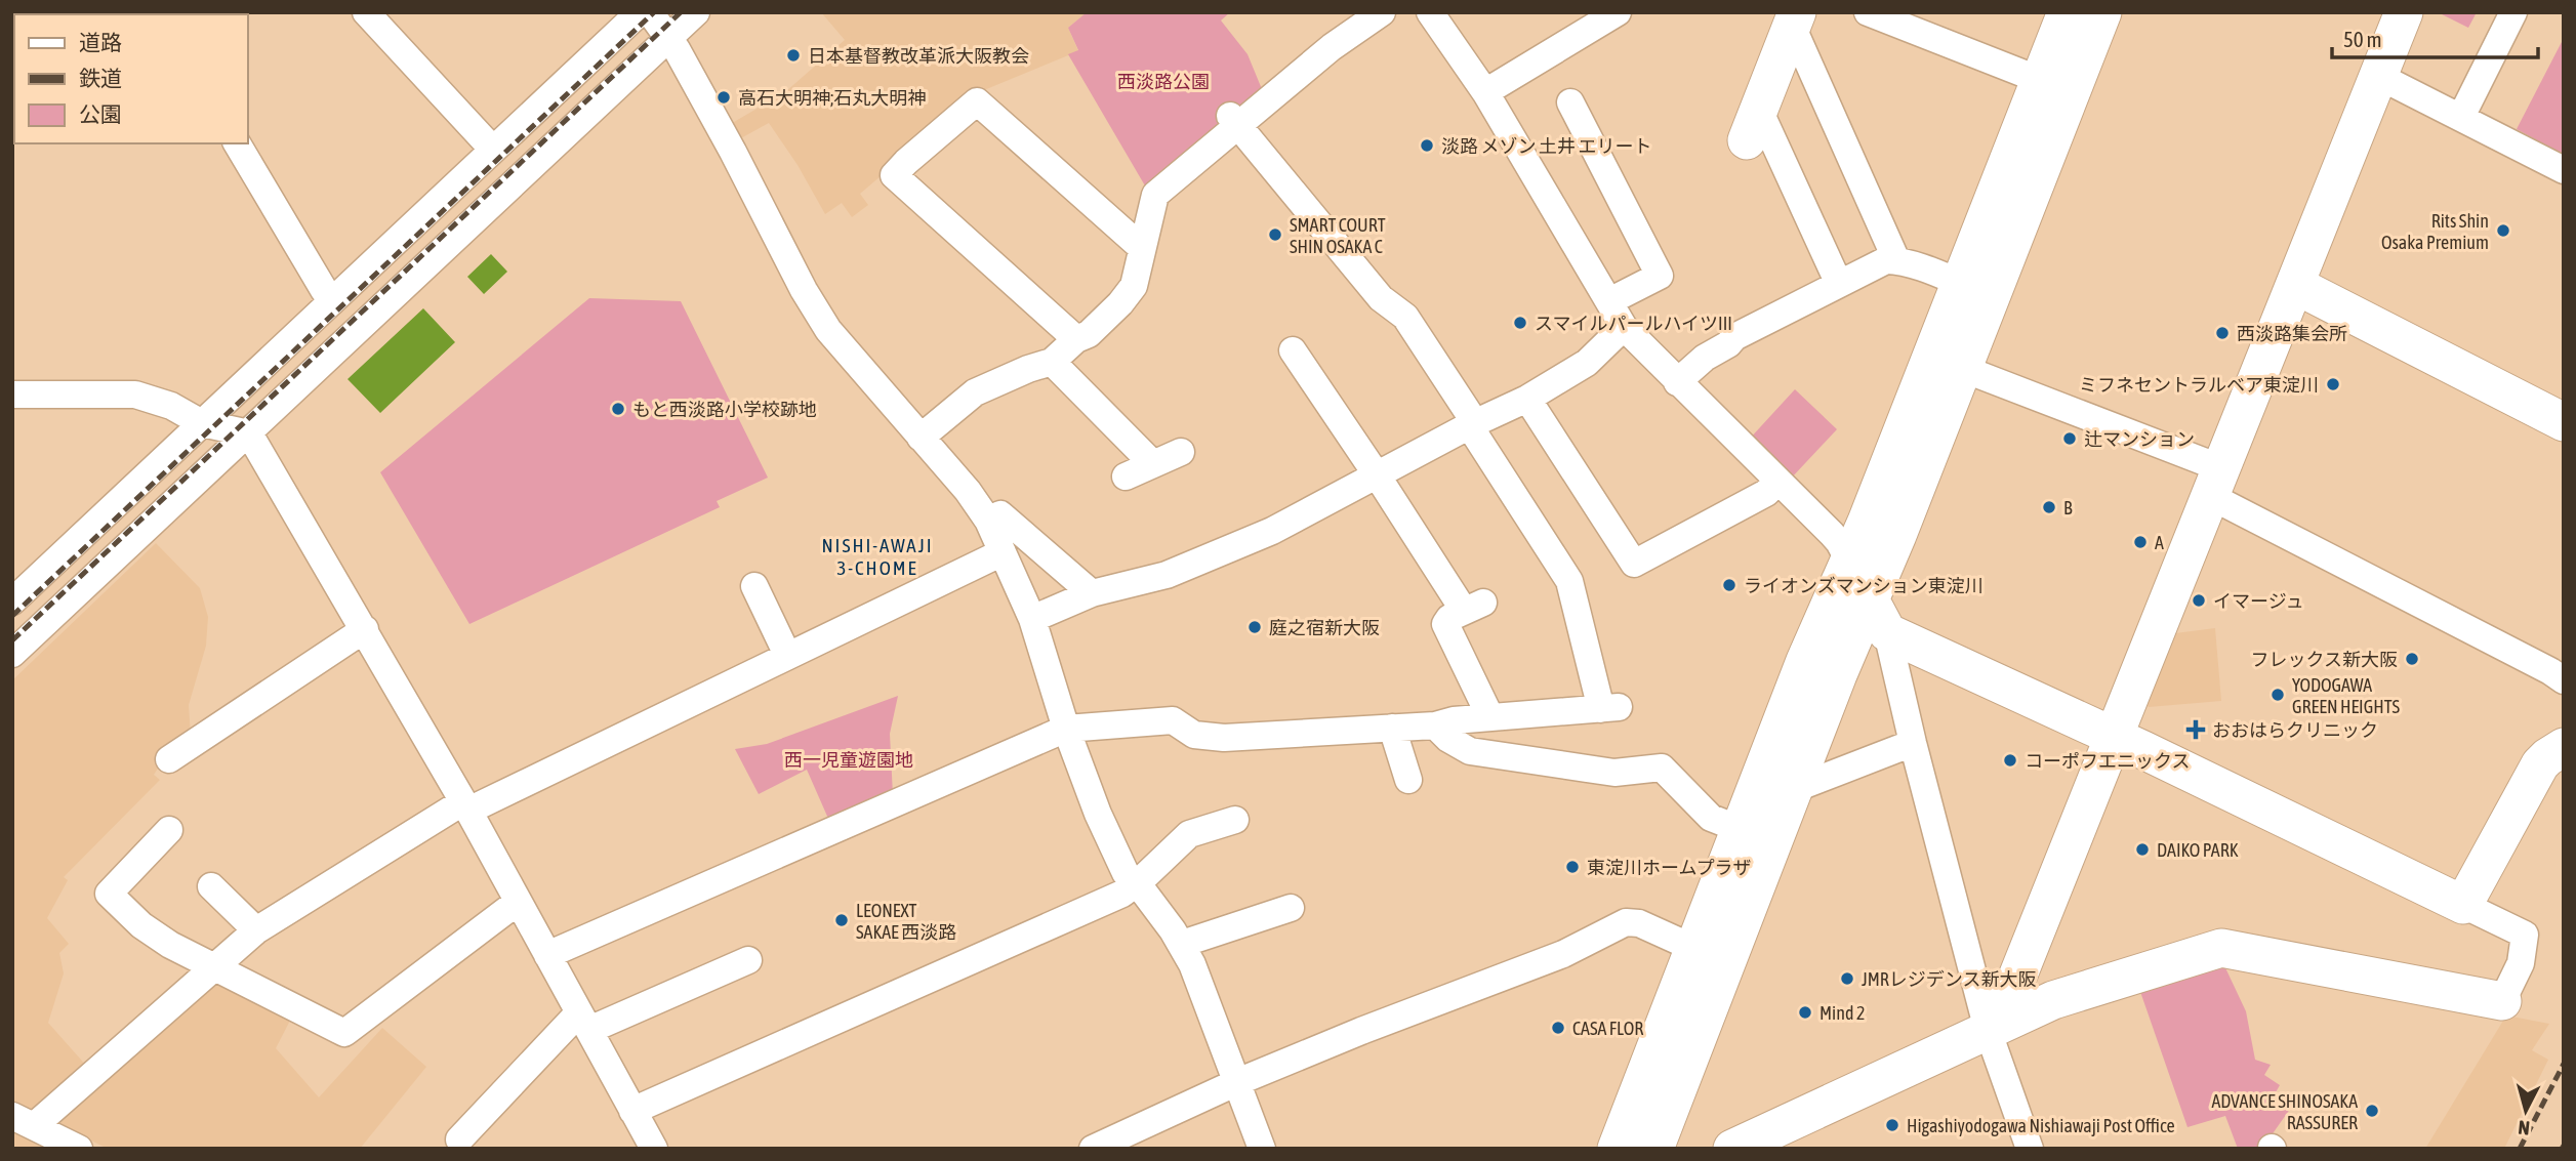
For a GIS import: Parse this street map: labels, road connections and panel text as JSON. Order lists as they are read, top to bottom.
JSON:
{
  "districts": ["NISHI-AWAJI 3-CHOME"],
  "parks": ["西淡路公園", "西一児童遊園地"],
  "places": {
    "other": [
      "日本基督教改革派大阪教会",
      "高石大明神;石丸大明神",
      "淡路 メゾン 土井 エリート",
      "Rits Shin Osaka Premium",
      "SMART COURT SHIN OSAKA C",
      "スマイルパールハイツIII",
      "西淡路集会所",
      "ミフネセントラルベア東淀川",
      "もと西淡路小学校跡地",
      "辻マンション",
      "B",
      "A",
      "ライオンズマンション東淀川",
      "イマージュ",
      "庭之宿新大阪",
      "フレックス新大阪",
      "YODOGAWA GREEN HEIGHTS",
      "コーポフエニックス",
      "DAIKO PARK",
      "東淀川ホームプラザ",
      "LEONEXT SAKAE 西淡路",
      "JMRレジデンス新大阪",
      "Mind 2",
      "CASA FLOR",
      "ADVANCE SHINOSAKA RASSURER",
      "Higashiyodogawa Nishiawaji Post Office"
    ],
    "health": ["おおはらクリニック"]
  },
  "legend": ["道路", "鉄道", "公園"],
  "scale_bar": "50 m",
  "north": "bottom"
}
